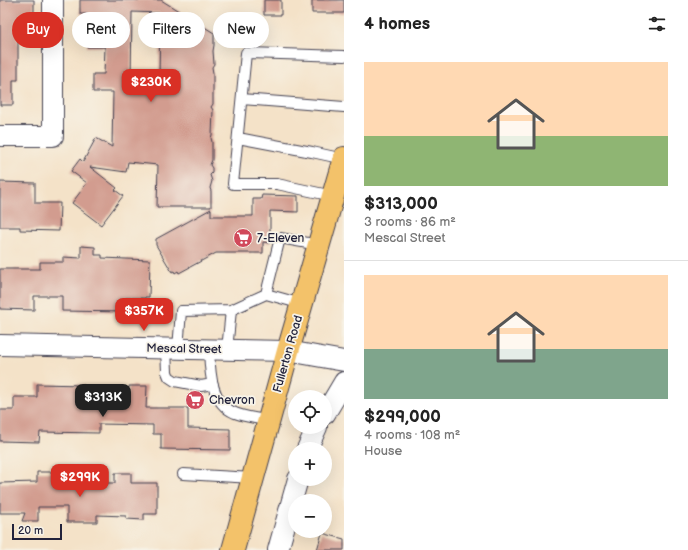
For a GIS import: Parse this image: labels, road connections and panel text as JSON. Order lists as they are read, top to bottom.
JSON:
{
  "streets": {
    "main road": ["Fullerton Road"],
    "street": ["Mescal Street"]
  },
  "crossings": [
    ["Mescal Street", "Fullerton Road"]
  ],
  "places": {
    "supermarket": ["7-Eleven", "Chevron"]
  },
  "scale_bar": "20 m",
  "page": {
    "heading": "4 homes",
    "chip": [
      "Buy",
      "Rent",
      "Filters",
      "New"
    ],
    "list": [
      {
        "name": "$313,000",
        "note": "3 rooms · 86 m² · Mescal Street"
      },
      {
        "name": "$299,000",
        "note": "4 rooms · 108 m² · House"
      }
    ],
    "price": [
      "$230K",
      "$357K",
      "$313K",
      "$299K"
    ],
    "map_buttons": ["+", "−"],
    "scale": "20 m"
  }
}
